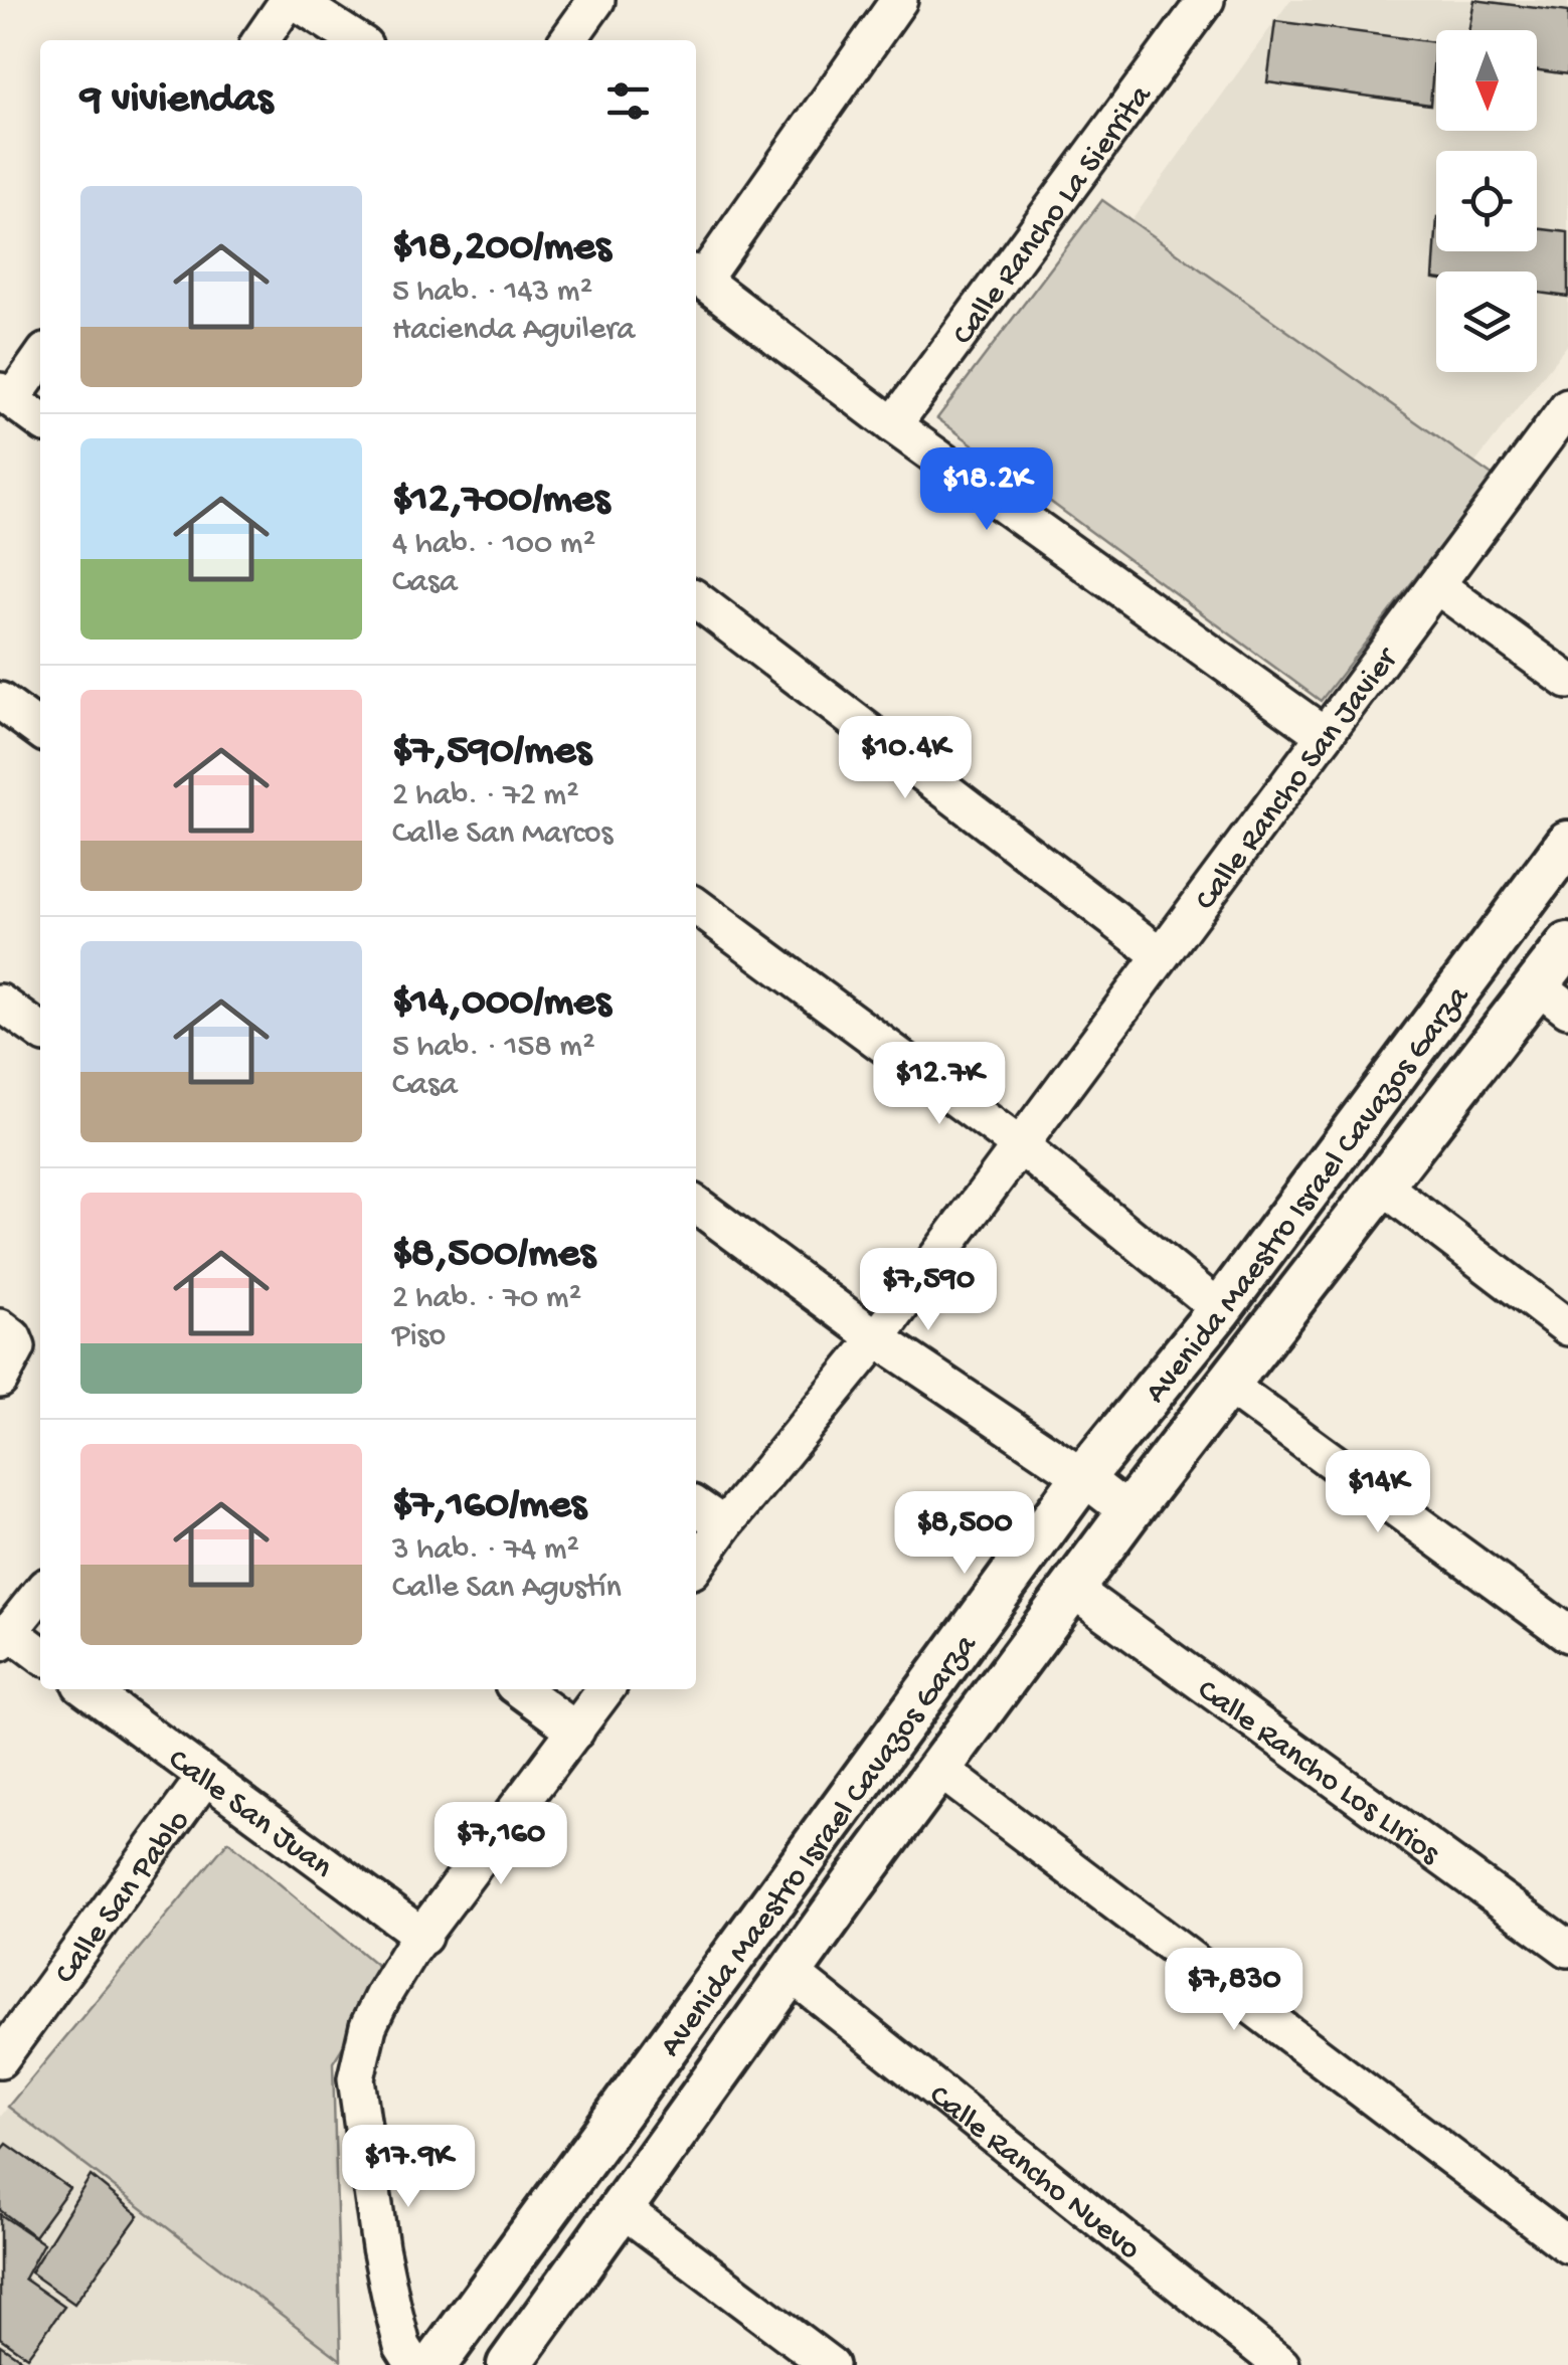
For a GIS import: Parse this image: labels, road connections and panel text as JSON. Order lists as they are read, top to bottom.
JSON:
{
  "streets": {
    "street": [
      "Calle Rancho La Sierrita",
      "Calle Rancho San Javier",
      "Avenida Maestro Israel Cavazos Garza",
      "Calle Rancho Los LIrios",
      "Calle San Juan",
      "Calle San Pablo",
      "Calle Rancho Nuevo"
    ]
  },
  "crossings": [
    ["Avenida Maestro Israel Cavazos Garza", "Calle Rancho Los LIrios"],
    ["Avenida Maestro Israel Cavazos Garza", "Calle Rancho Nuevo"],
    ["Calle San Juan", "Calle San Pablo"]
  ],
  "north": "bottom",
  "page": {
    "heading": "9 viviendas",
    "list": [
      {
        "name": "$18,200/mes",
        "note": "5 hab. · 143 m² · Hacienda Aguilera"
      },
      {
        "name": "$12,700/mes",
        "note": "4 hab. · 100 m² · Casa"
      },
      {
        "name": "$7,590/mes",
        "note": "2 hab. · 72 m² · Calle San Marcos"
      },
      {
        "name": "$14,000/mes",
        "note": "5 hab. · 158 m² · Casa"
      },
      {
        "name": "$8,500/mes",
        "note": "2 hab. · 70 m² · Piso"
      },
      {
        "name": "$7,160/mes",
        "note": "3 hab. · 74 m² · Calle San Agustín"
      }
    ],
    "price": [
      "$18.2K",
      "$10.4K",
      "$12.7K",
      "$7,590",
      "$14K",
      "$8,500",
      "$7,160",
      "$7,830",
      "$17.9K"
    ]
  }
}
